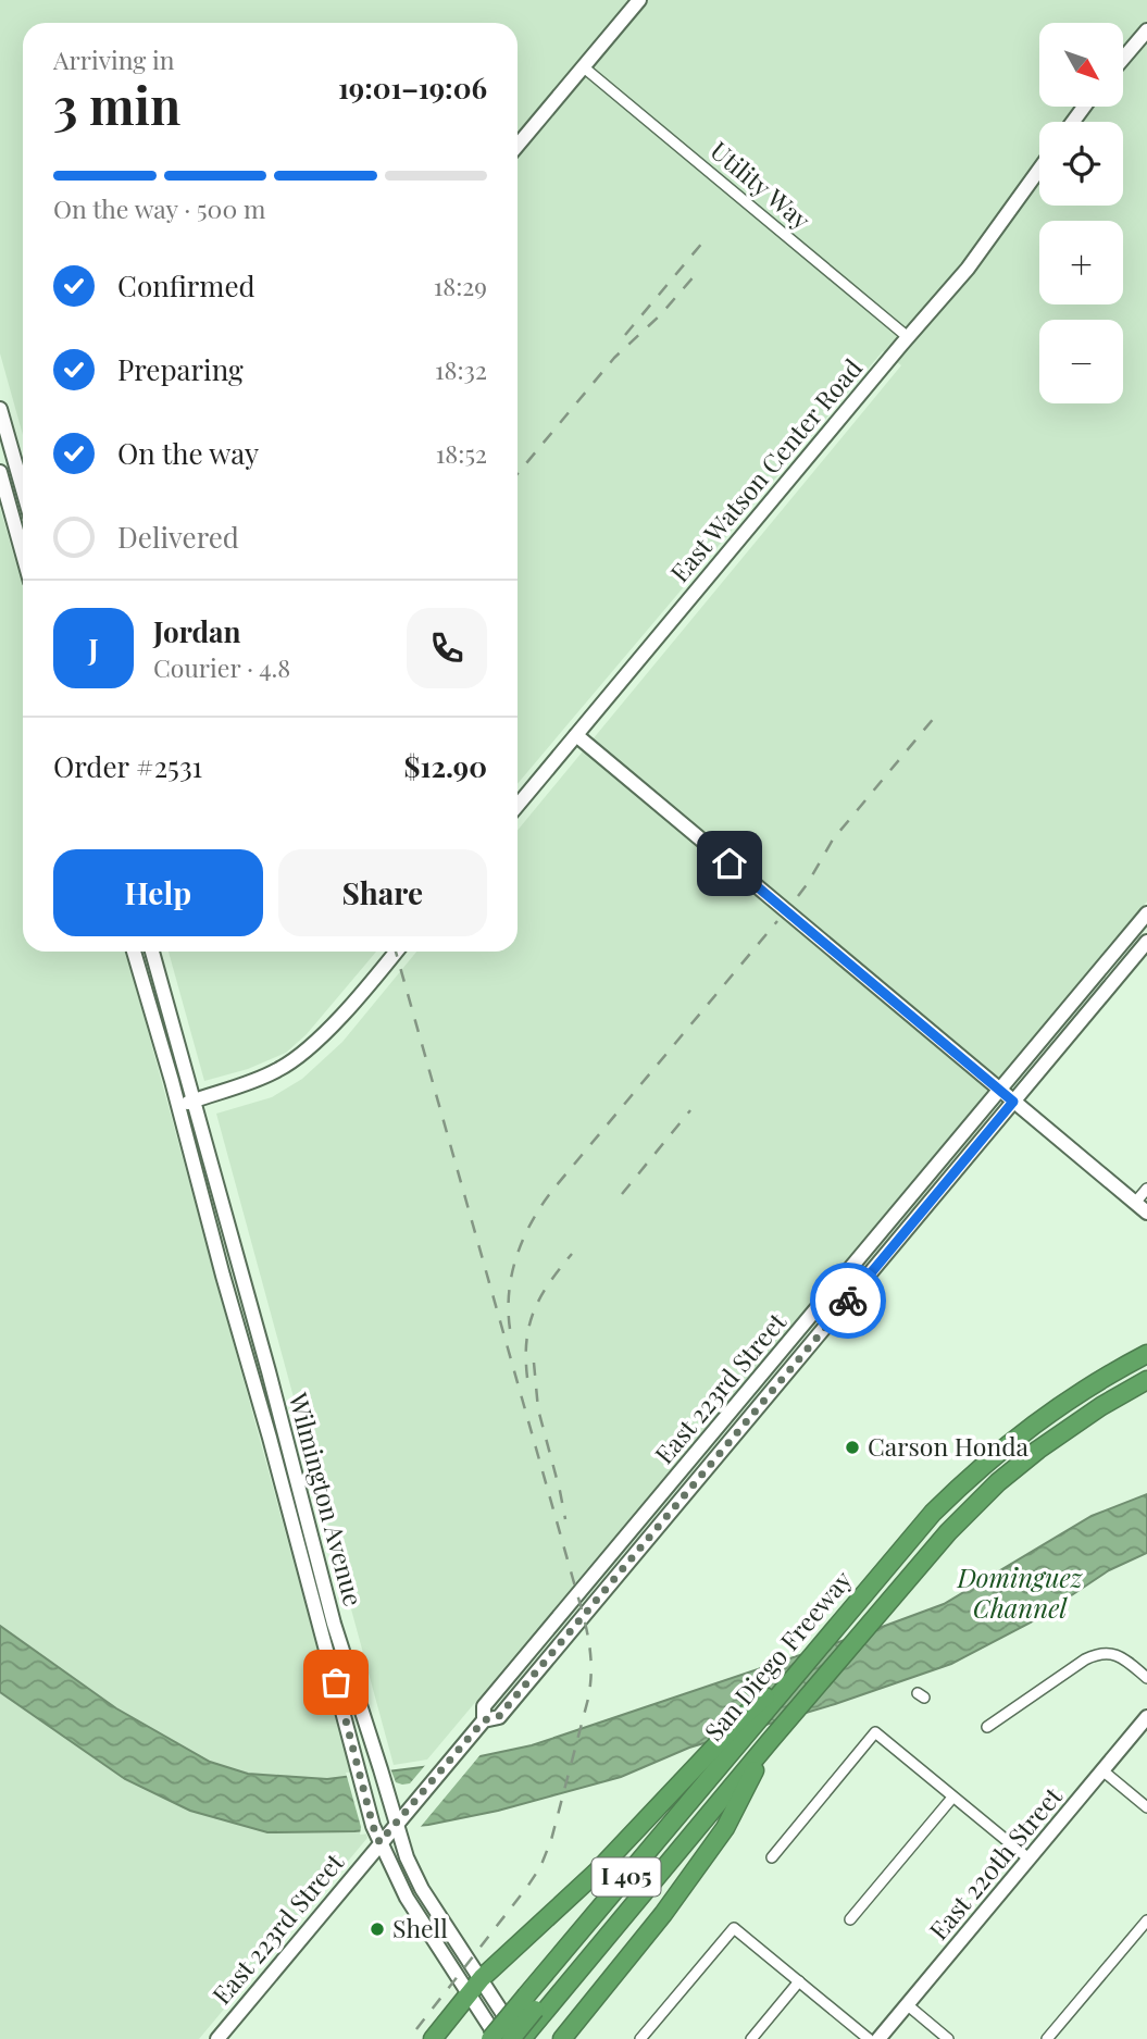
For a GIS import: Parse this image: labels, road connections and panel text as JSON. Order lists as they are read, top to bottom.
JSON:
{
  "streets": {
    "highway": ["San Diego Freeway", "I 405"],
    "main road": [
      "East Watson Center Road",
      "East 223rd Street",
      "Wilmington Avenue",
      "East 220th Street"
    ],
    "street": ["Utility Way"]
  },
  "crossings": [
    ["Utility Way", "East Watson Center Road"],
    ["East 223rd Street", "Wilmington Avenue"],
    ["Wilmington Avenue", "San Diego Freeway"]
  ],
  "water": ["Dominguez Channel"],
  "places": ["Carson Honda", "Shell"],
  "north": "bottom right",
  "page": {
    "map_buttons": ["+", "−"],
    "heading": ["3 min", "Arriving in", "19:01–19:06"],
    "panel": [
      "Jordan",
      "Courier · 4.8",
      "Order #2531",
      "$12.90"
    ],
    "bar": "On the way · 500 m",
    "list": [
      ["Confirmed", "18:29"],
      ["Preparing", "18:32"],
      ["On the way", "18:52"],
      "Delivered"
    ],
    "round": "J",
    "buttons": ["Help", "Share"]
  }
}
